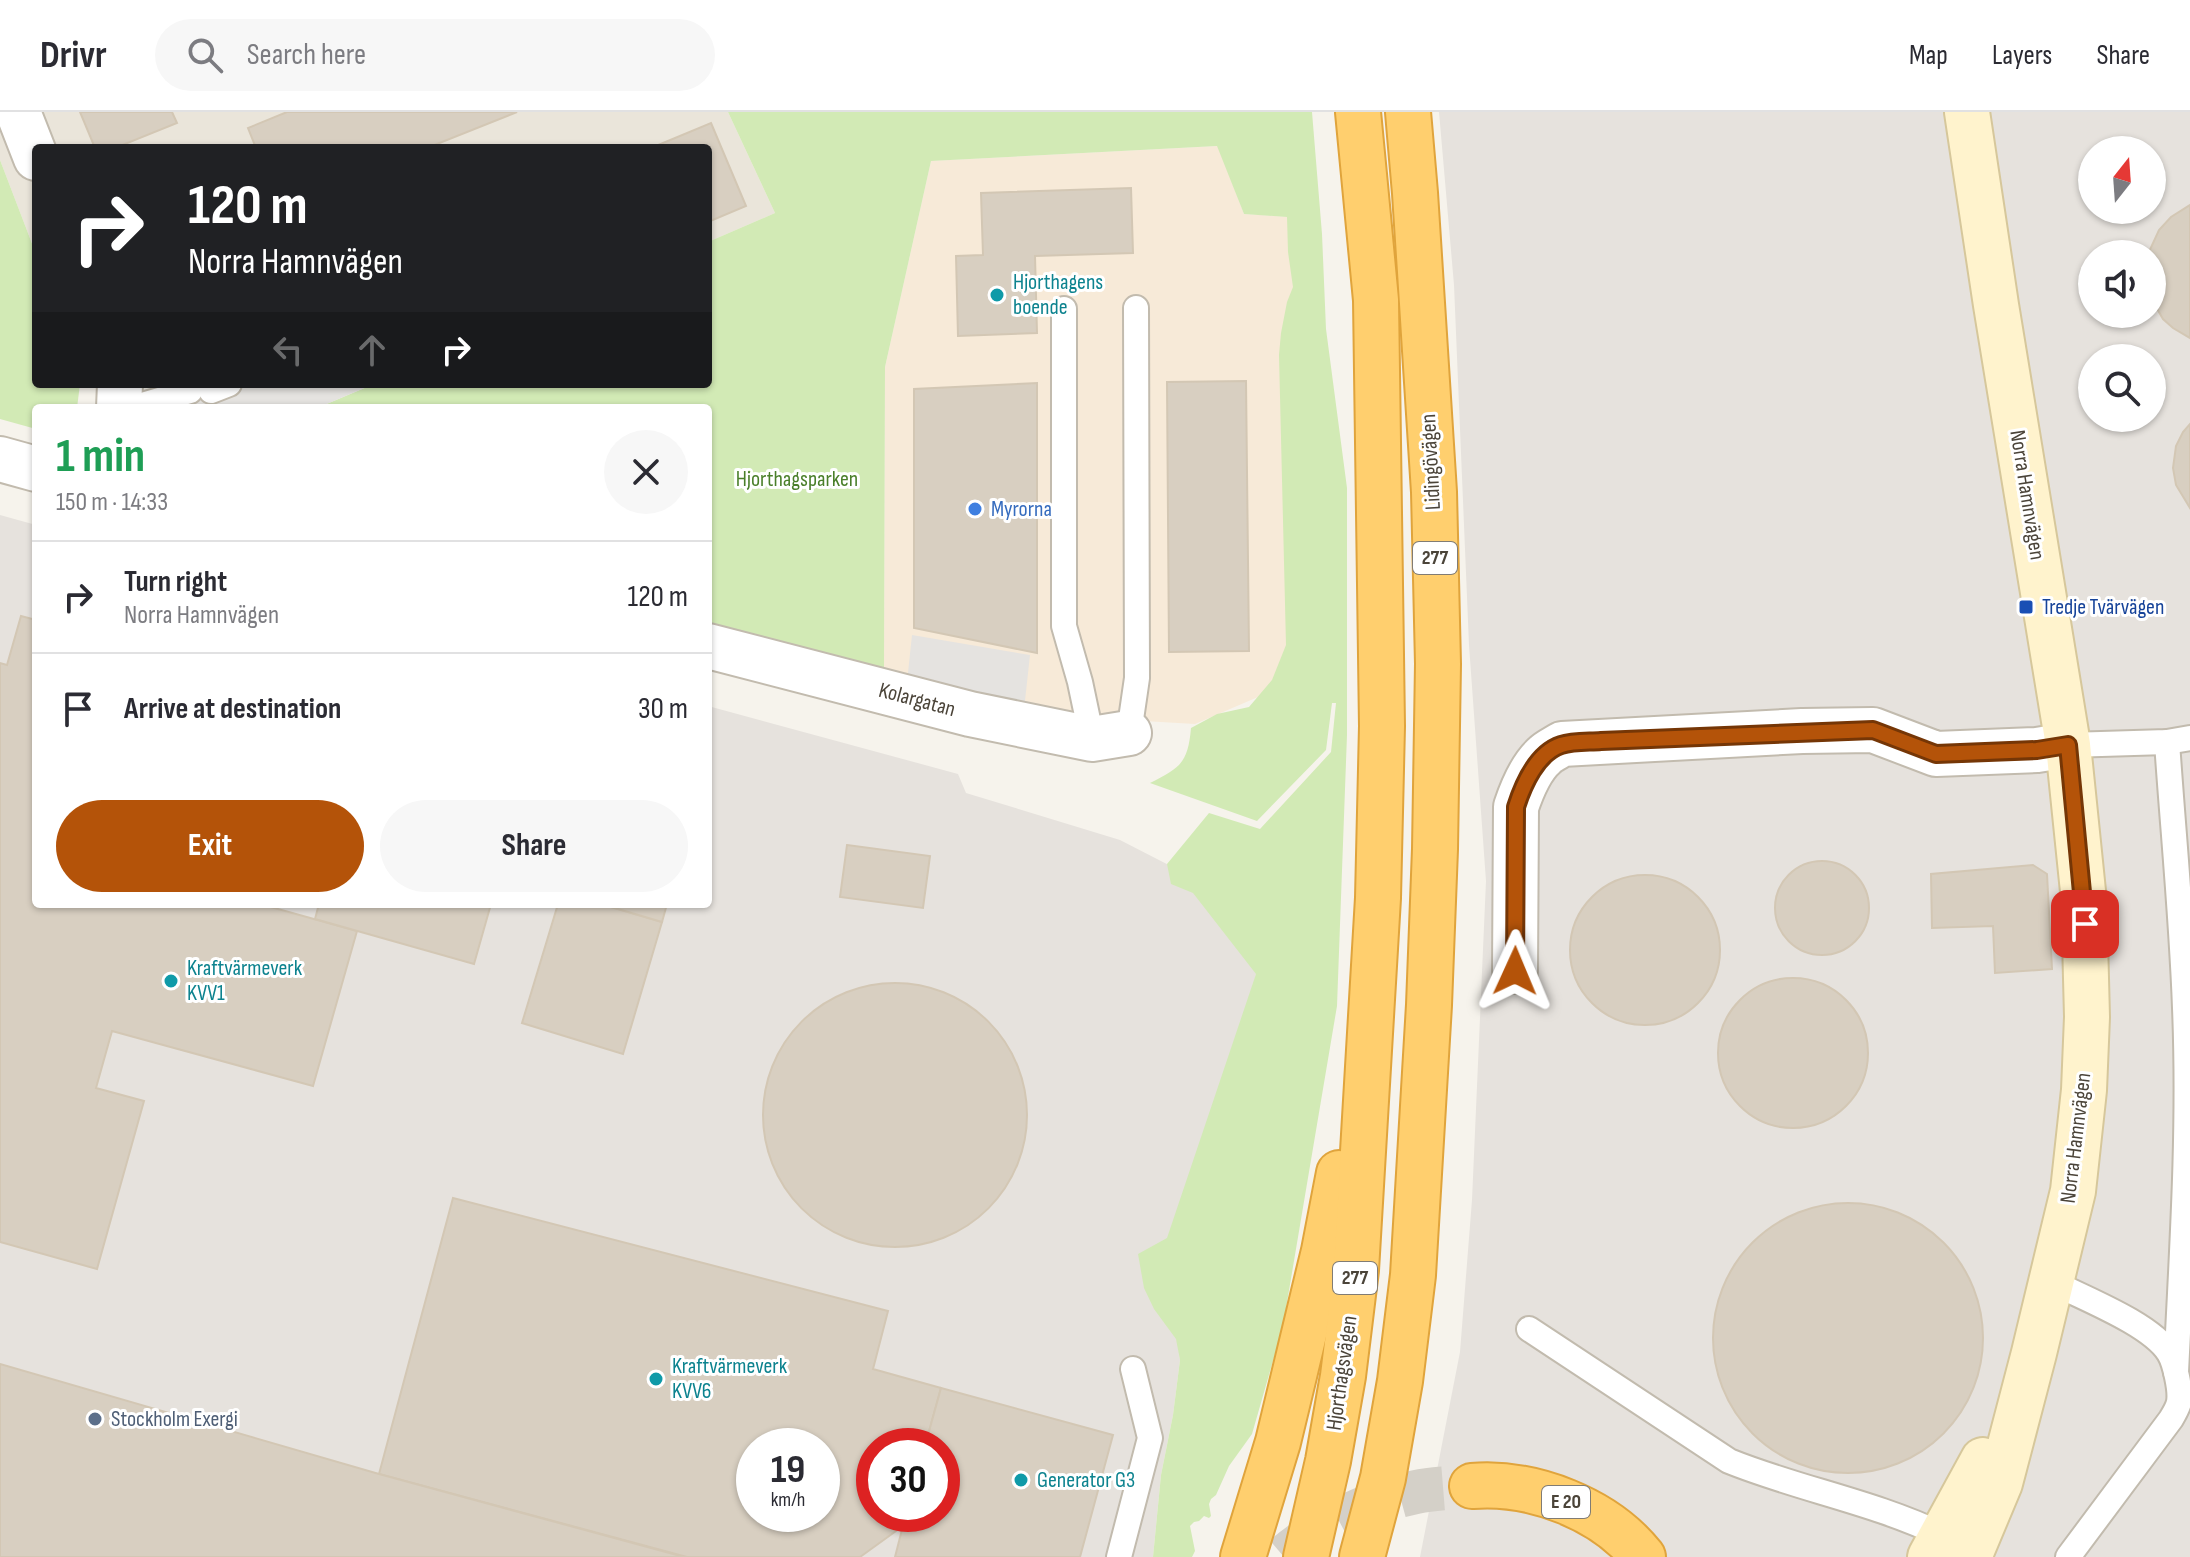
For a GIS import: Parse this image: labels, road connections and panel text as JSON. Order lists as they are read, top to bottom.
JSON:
{
  "streets": {
    "highway": [
      "Lidingövägen",
      "277",
      "Hjorthagsvägen",
      "E 20"
    ],
    "main road": ["Norra Hamnvägen"],
    "street": ["Kolargatan"]
  },
  "crossings": [
    ["277", "Hjorthagsvägen"]
  ],
  "parks": ["Hjorthagsparken"],
  "places": {
    "other": [
      "Hjorthagens boende",
      "Myrorna",
      "Kraftvärmeverk KVV1",
      "Kraftvärmeverk KVV6",
      "Stockholm Exergi",
      "Generator G3"
    ],
    "transit": ["Tredje Tvärvägen"]
  },
  "north": "top",
  "page": {
    "header": "Drivr",
    "search": "Search here",
    "nav": ["Map", "Layers", "Share"],
    "turn": ["120 m", "Norra Hamnvägen"],
    "heading": ["1 min", "150 m · 14:33"],
    "list": [
      {
        "name": "Turn right",
        "note": "Norra Hamnvägen",
        "value": "120 m"
      },
      {
        "name": "Arrive at destination",
        "value": "30 m"
      }
    ],
    "buttons": ["Exit", "Share"],
    "speed": "19 km/h",
    "limit": "30"
  }
}
